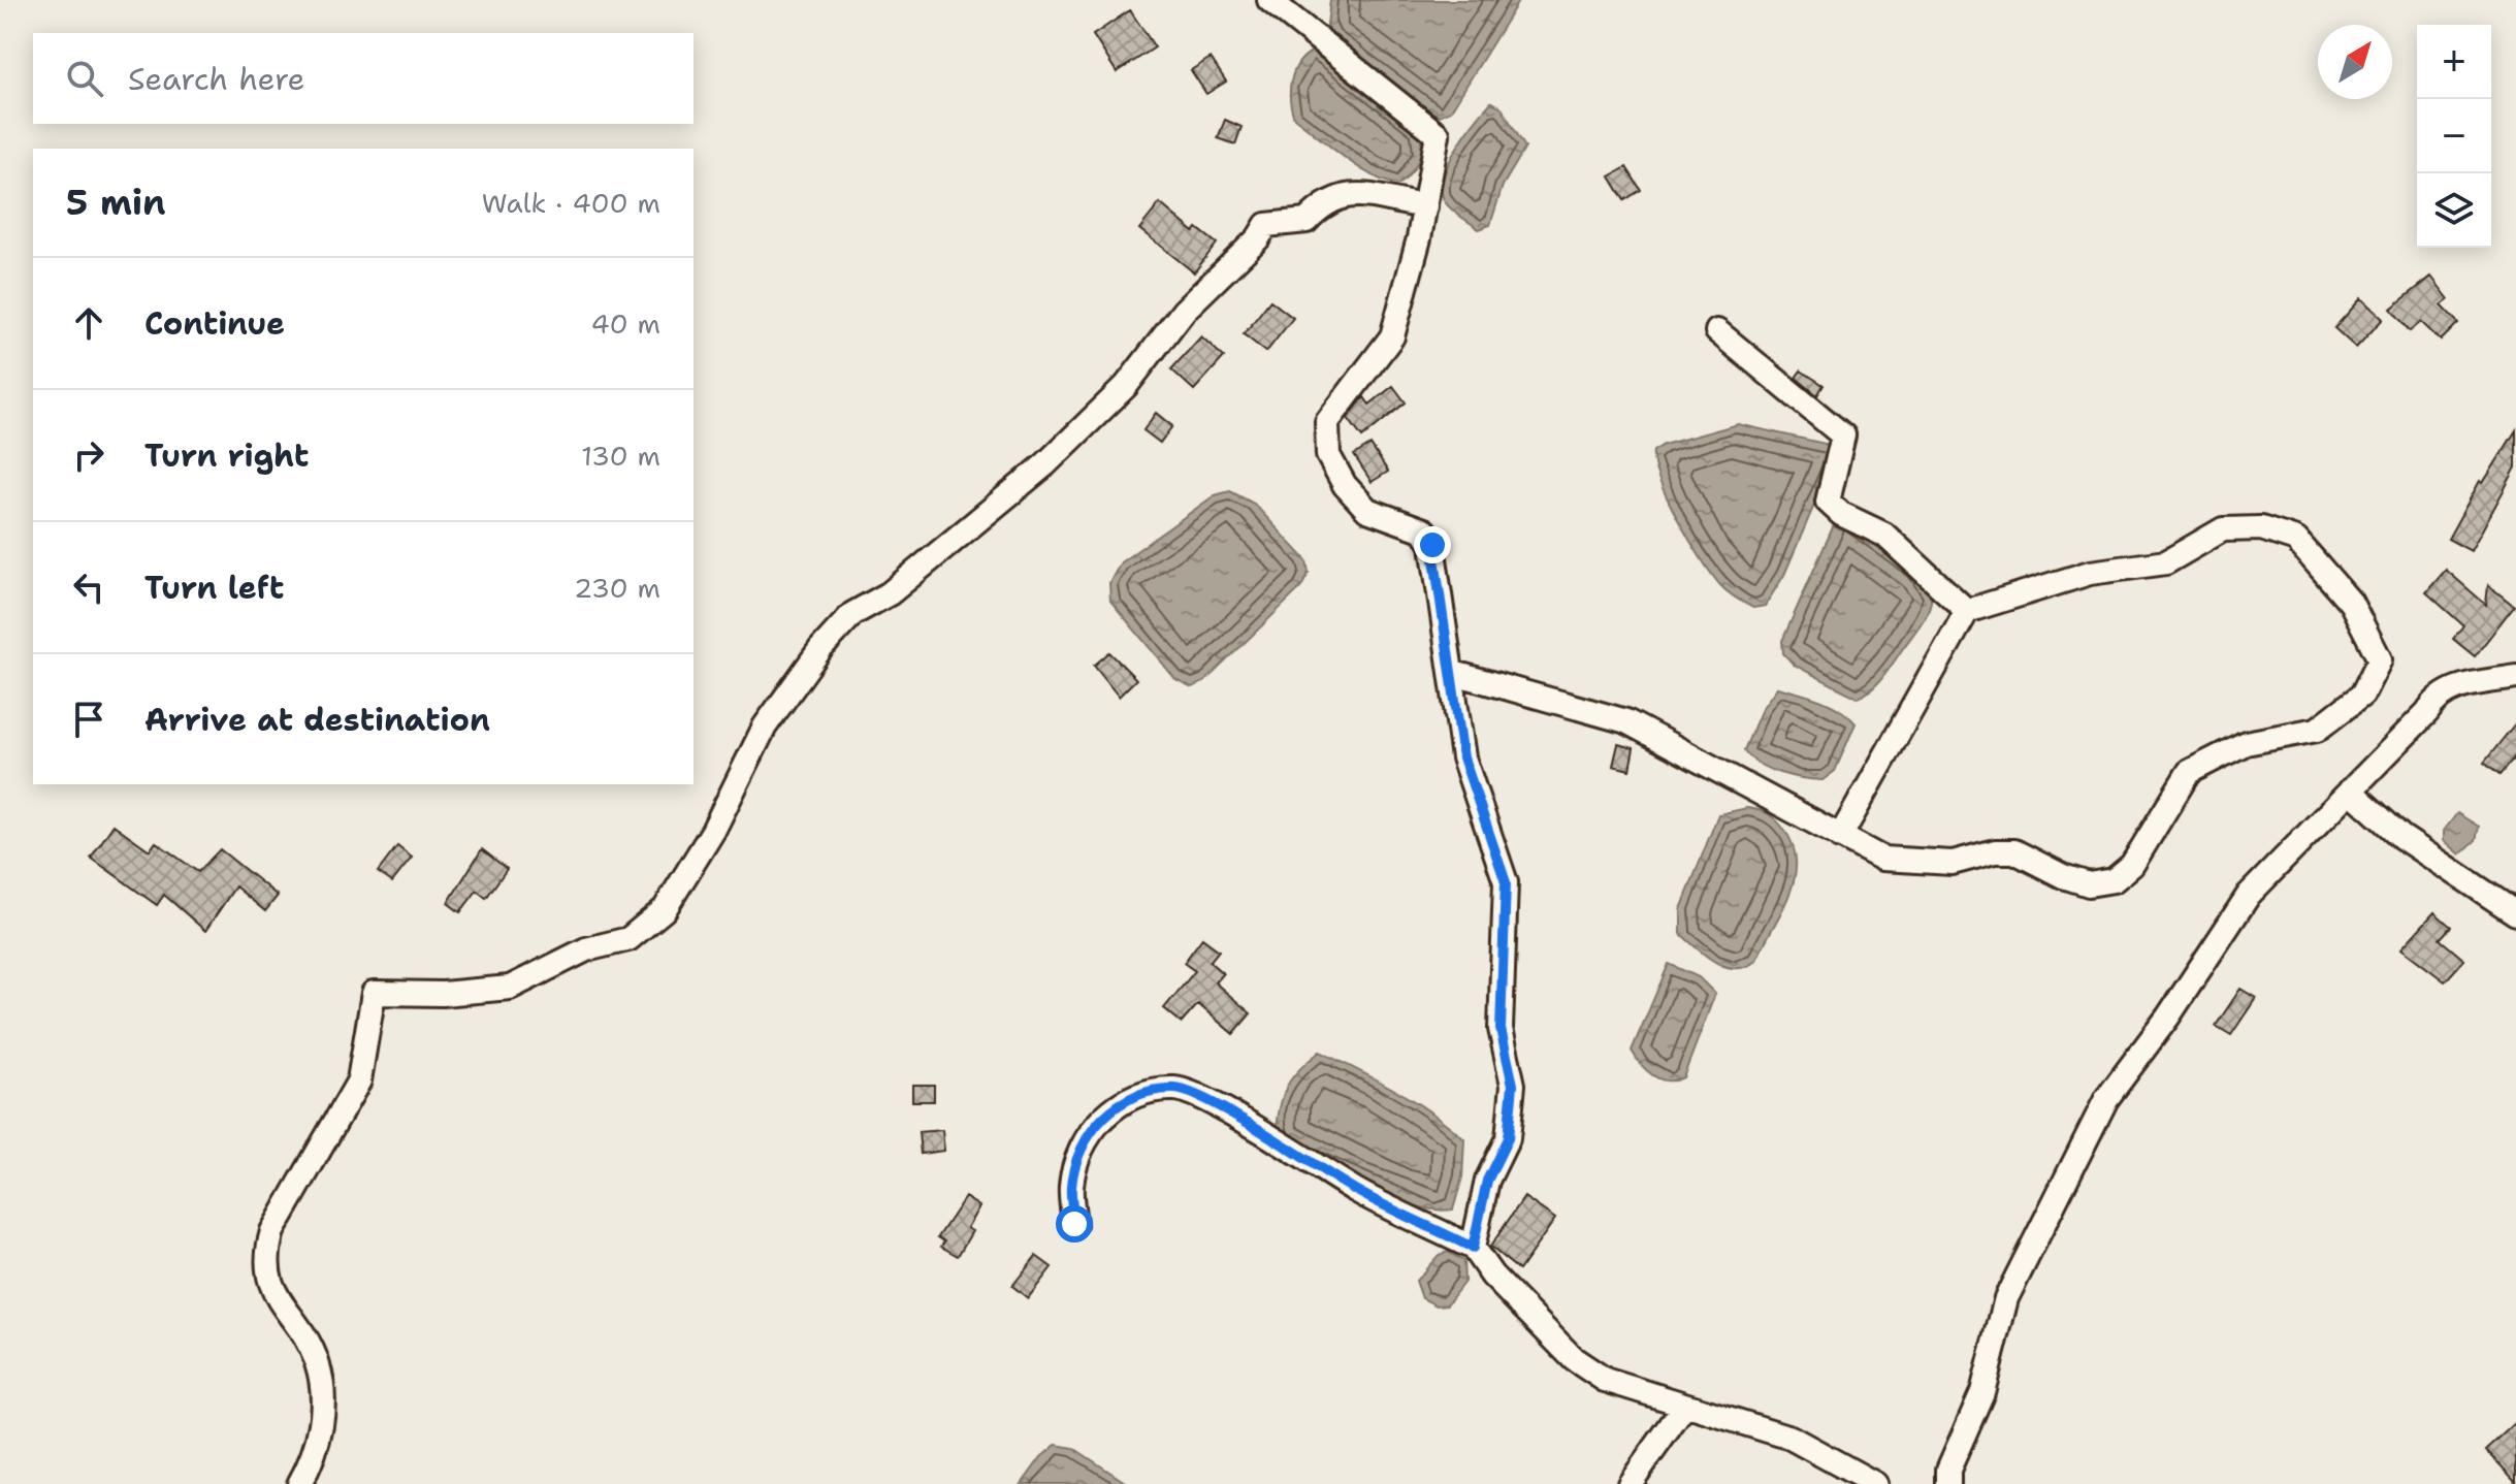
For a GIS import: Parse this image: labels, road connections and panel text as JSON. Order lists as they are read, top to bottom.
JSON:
{
  "north": "top right",
  "page": {
    "map_buttons": ["+", "−"],
    "search": "Search here",
    "heading": ["5 min", "Walk · 400 m"],
    "list": [
      ["Continue", "40 m"],
      ["Turn right", "130 m"],
      ["Turn left", "230 m"],
      "Arrive at destination"
    ]
  }
}
